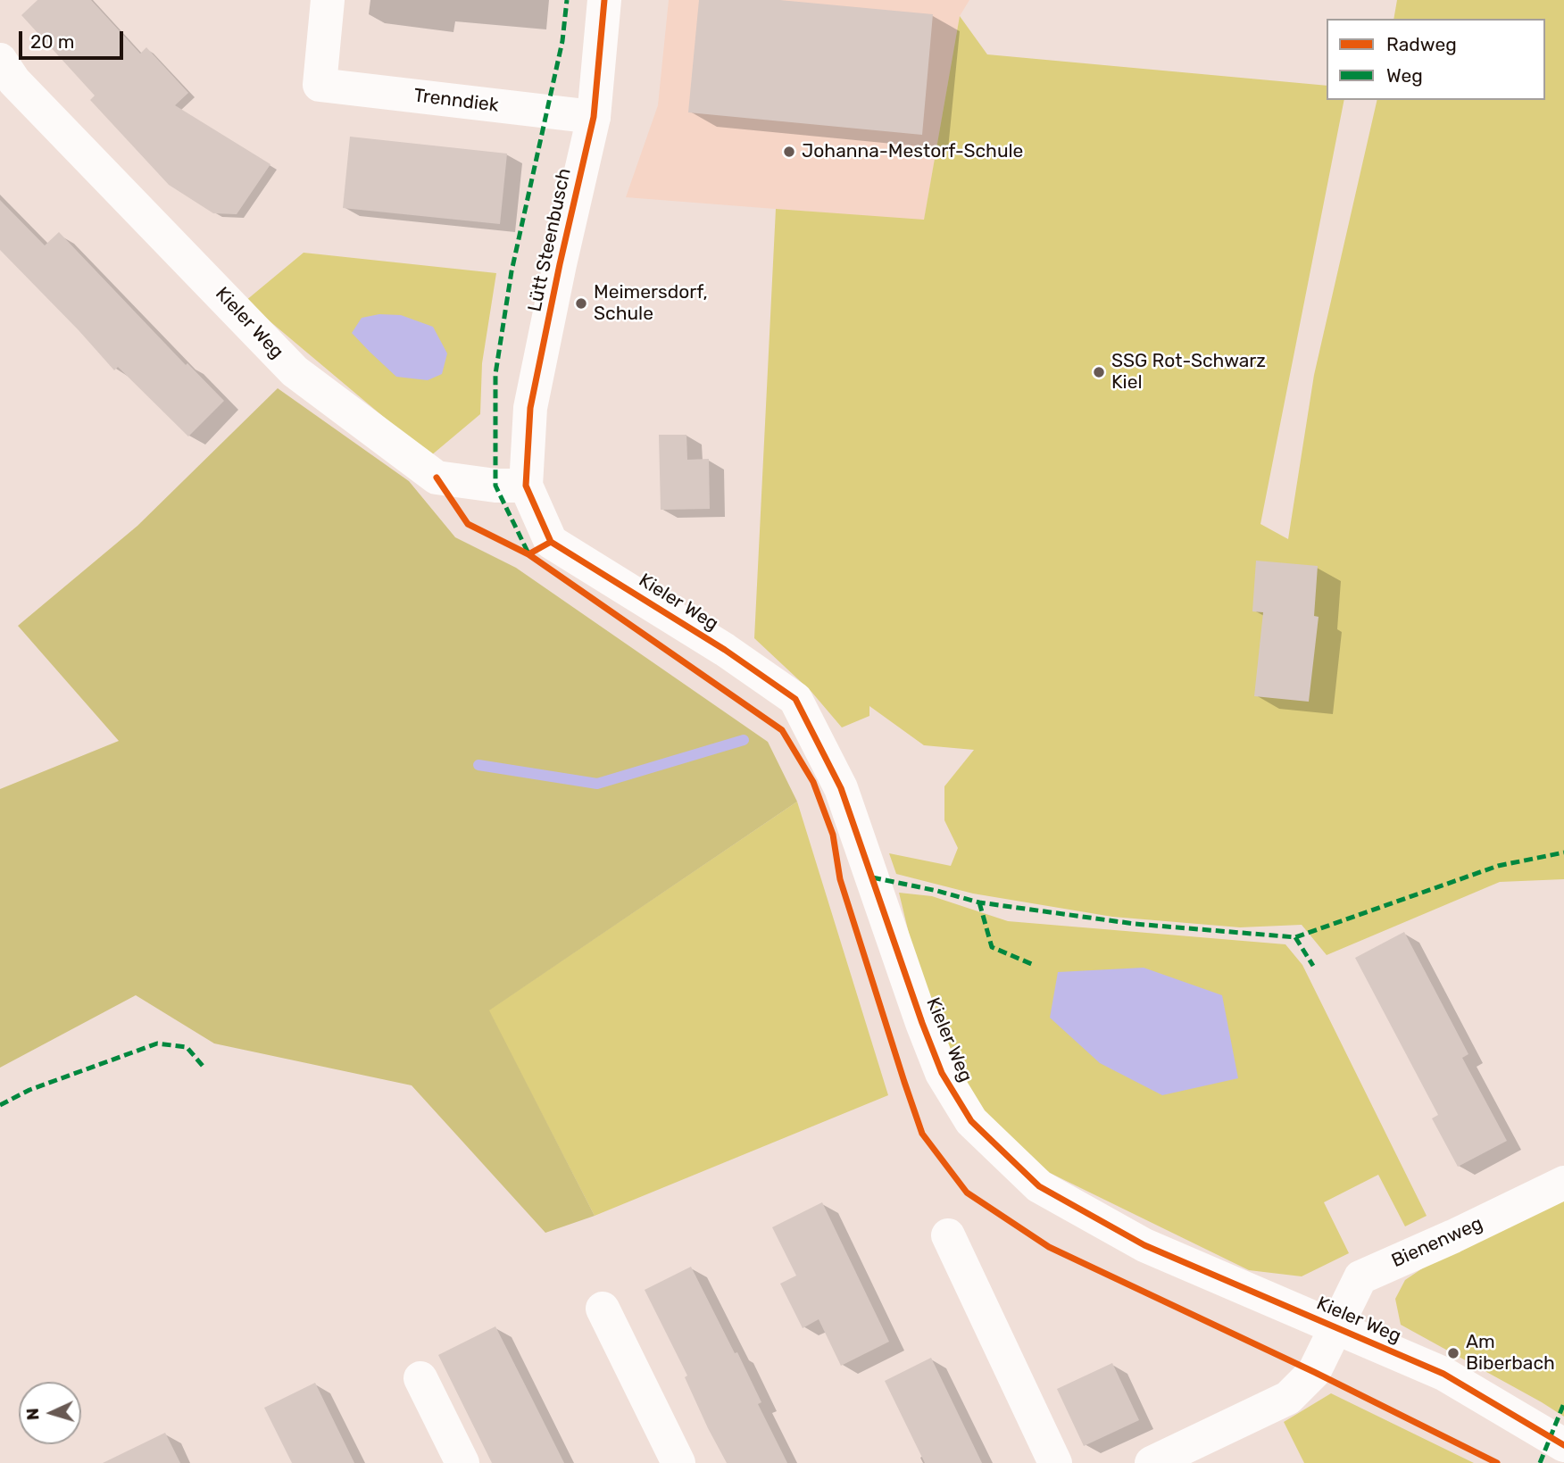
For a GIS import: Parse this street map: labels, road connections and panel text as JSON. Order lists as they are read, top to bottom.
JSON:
{
  "streets": {
    "street": [
      "Trenndiek",
      "Lütt Steenbusch",
      "Kieler Weg",
      "Bienenweg"
    ]
  },
  "crossings": [
    ["Trenndiek", "Lütt Steenbusch"],
    ["Lütt Steenbusch", "Kieler Weg"],
    ["Kieler Weg", "Bienenweg"]
  ],
  "places": [
    "Johanna-Mestorf-Schule",
    "Meimersdorf, Schule",
    "SSG Rot-Schwarz Kiel",
    "Am Biberbach"
  ],
  "legend": ["Radweg", "Weg"],
  "scale_bar": "20 m",
  "north": "left"
}
